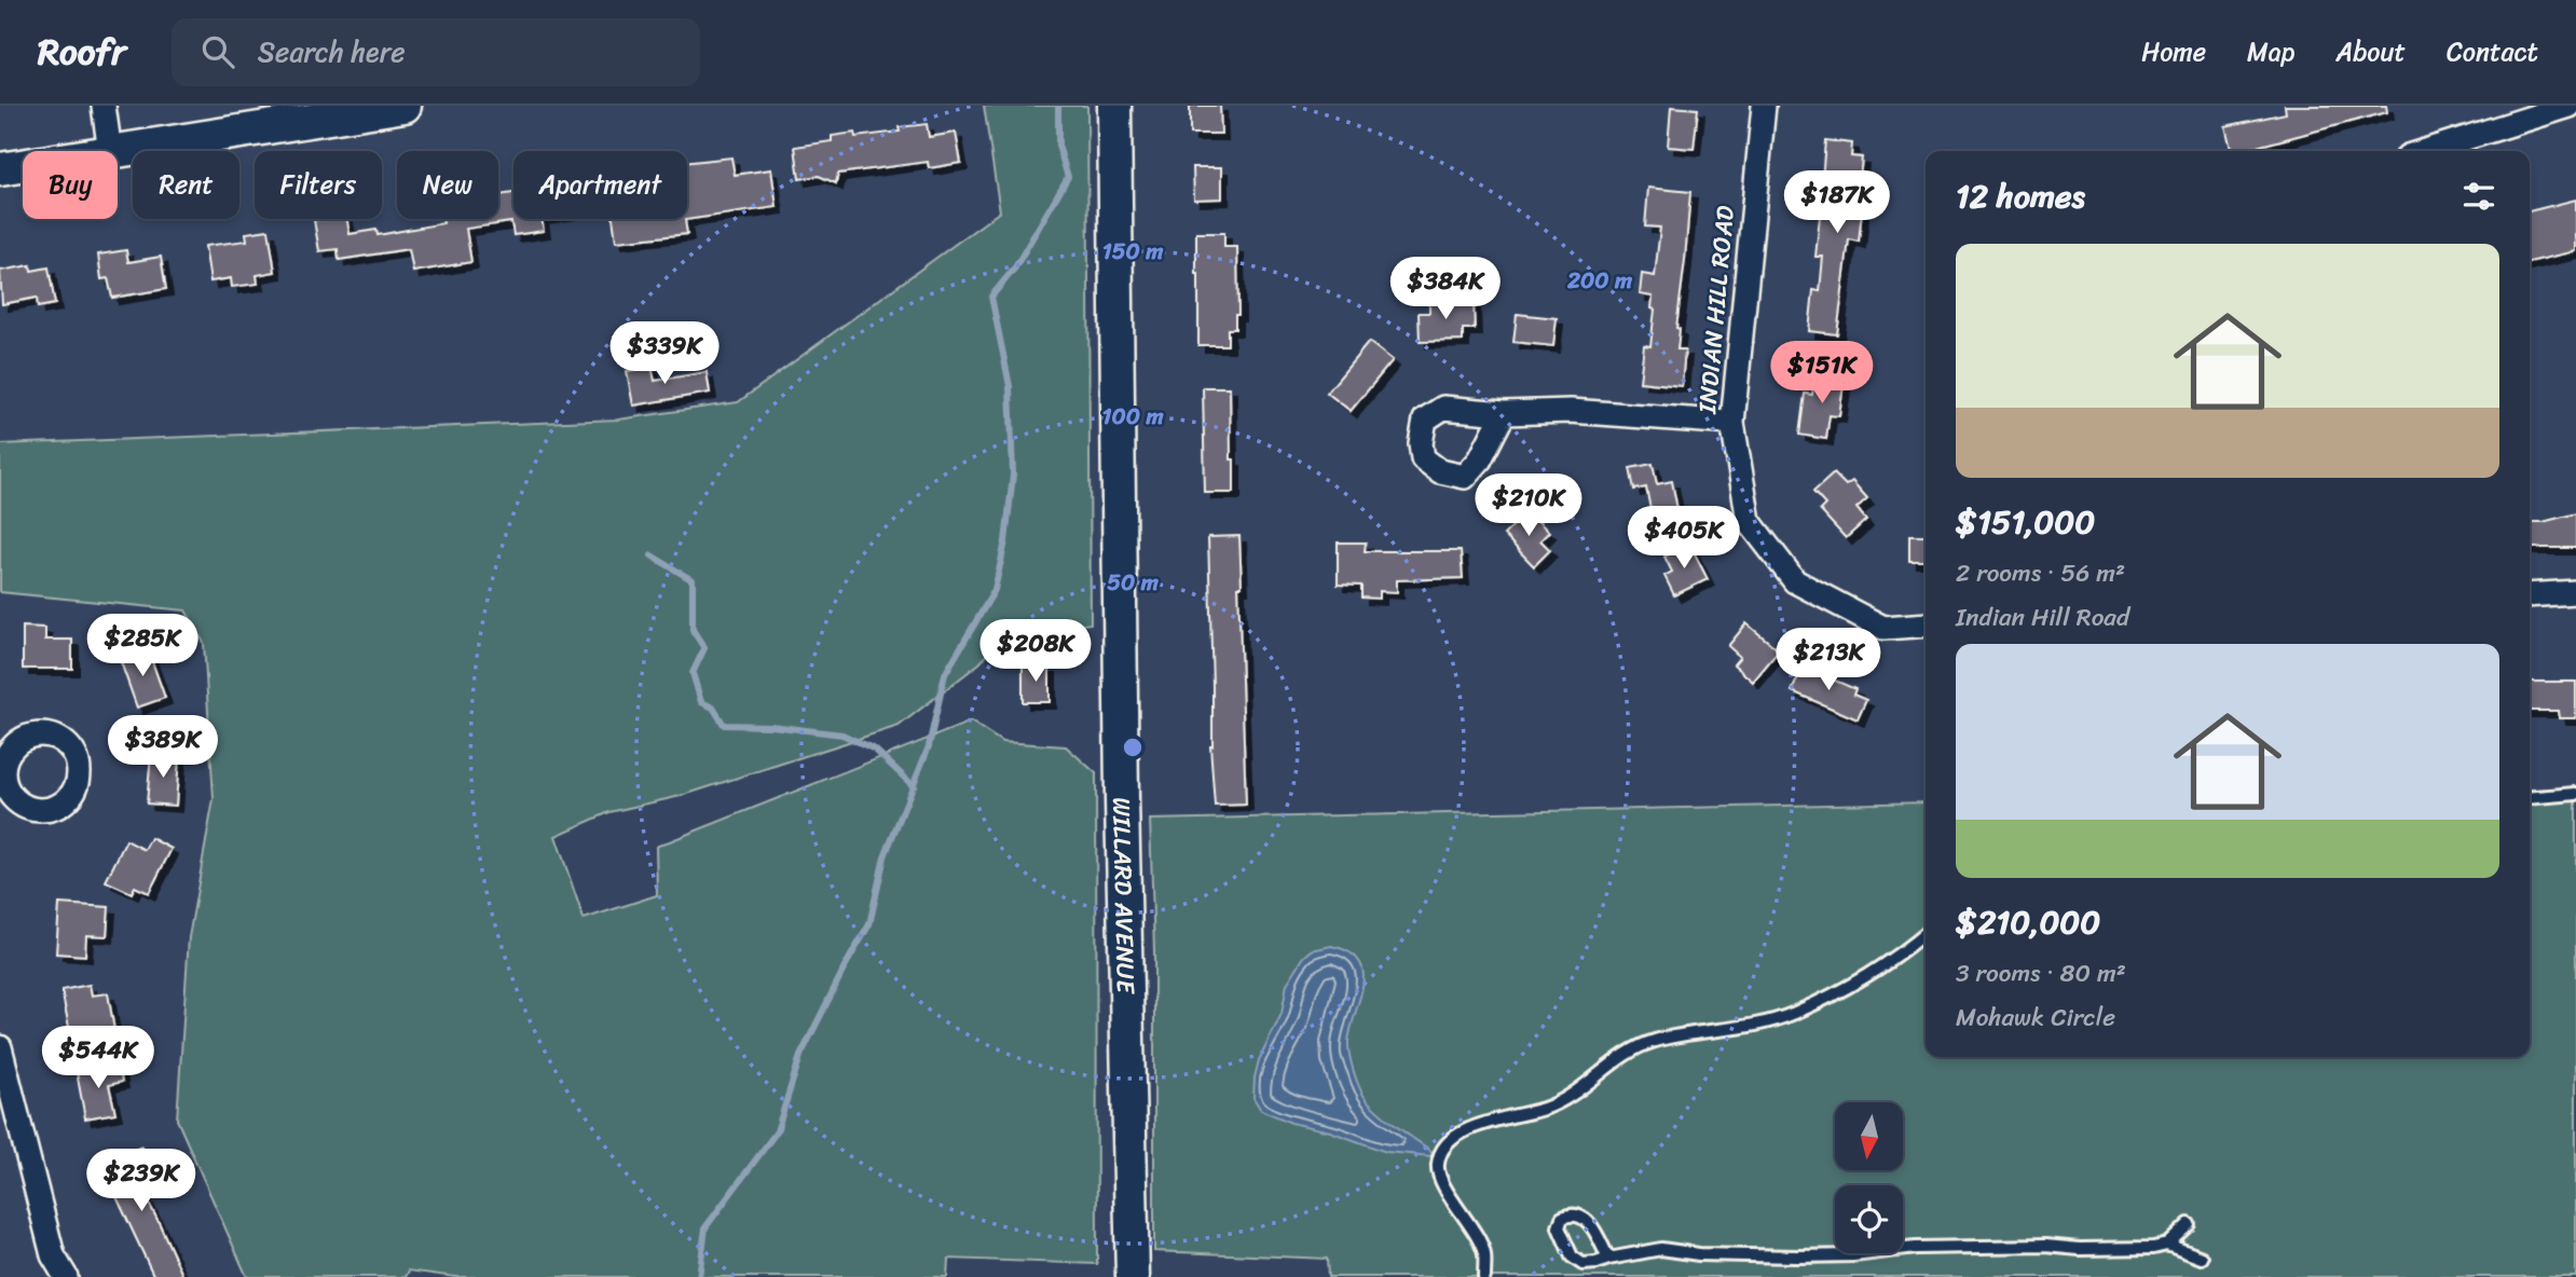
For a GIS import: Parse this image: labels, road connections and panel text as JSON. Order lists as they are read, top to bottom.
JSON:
{
  "streets": {
    "main road": ["WILLARD AVENUE"],
    "street": ["INDIAN HILL ROAD"]
  },
  "north": "bottom",
  "page": {
    "header": "Roofr",
    "search": "Search here",
    "nav": [
      "Home",
      "Map",
      "About",
      "Contact"
    ],
    "chip": [
      "Buy",
      "Rent",
      "Filters",
      "New",
      "Apartment"
    ],
    "heading": "12 homes",
    "price": [
      "$187K",
      "$384K",
      "$339K",
      "$151K",
      "$210K",
      "$405K",
      "$285K",
      "$208K",
      "$213K",
      "$389K",
      "$544K",
      "$239K"
    ],
    "list": [
      {
        "name": "$151,000",
        "note": "2 rooms · 56 m² · Indian Hill Road"
      },
      {
        "name": "$210,000",
        "note": "3 rooms · 80 m² · Mohawk Circle"
      }
    ]
  },
  "rings": [
    "150 m",
    "200 m",
    "100 m",
    "50 m"
  ]
}
